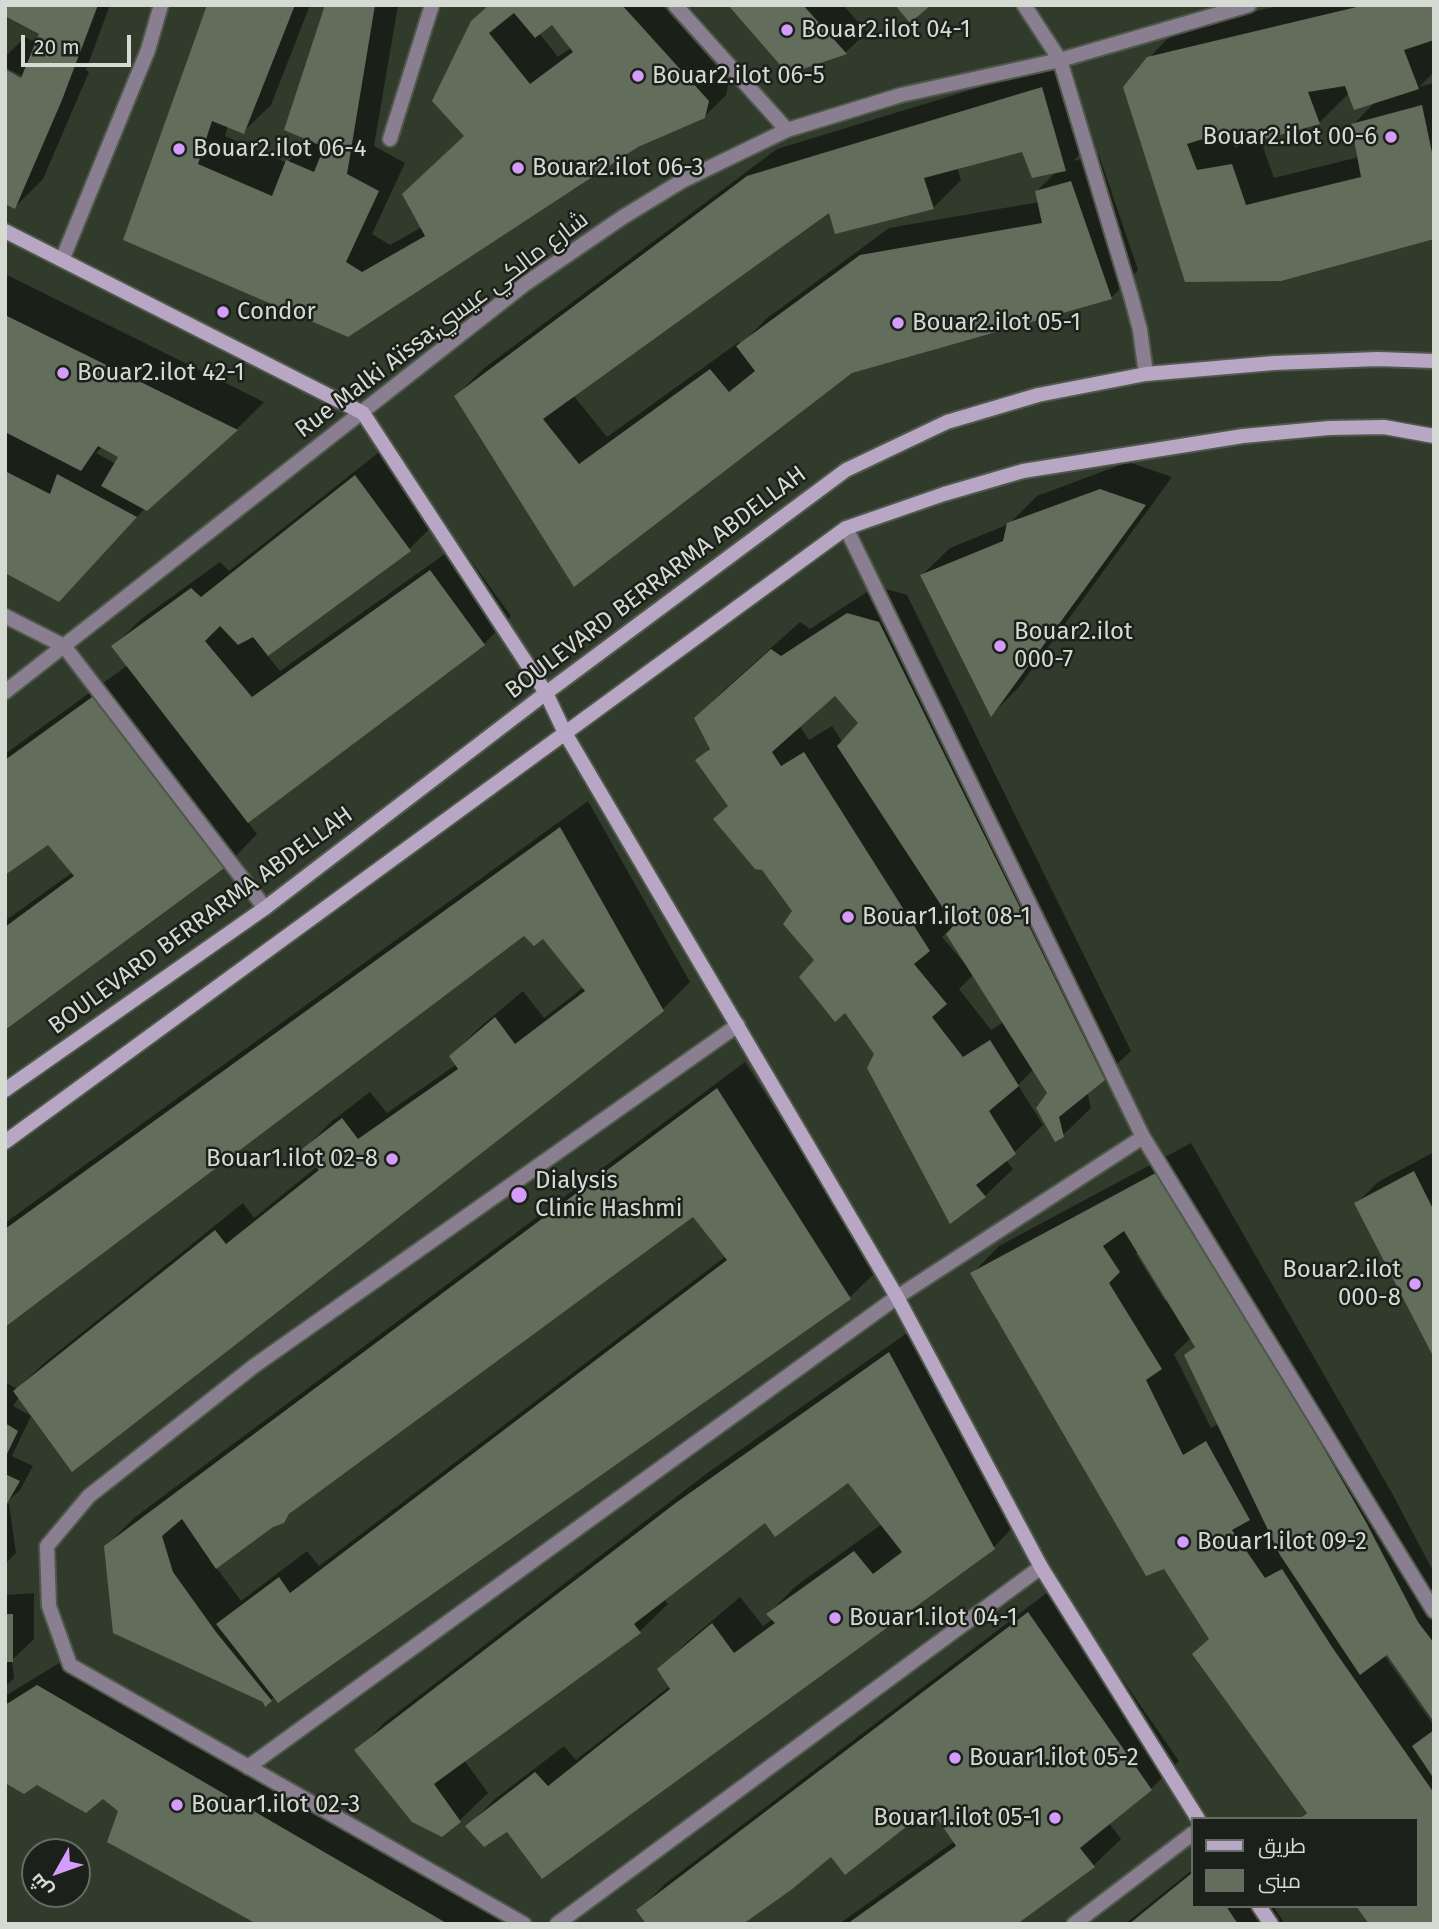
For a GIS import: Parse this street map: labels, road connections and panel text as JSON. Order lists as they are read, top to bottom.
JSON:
{
  "streets": {
    "main road": ["BOULEVARD BERRARMA ABDELLAH"],
    "street": ["Rue Malki Aïssa;شارع مالكي عيسي"]
  },
  "places": [
    "Bouar2.ilot 04-1",
    "Bouar2.ilot 06-5",
    "Bouar2.ilot 00-6",
    "Bouar2.ilot 06-4",
    "Bouar2.ilot 06-3",
    "Condor",
    "Bouar2.ilot 05-1",
    "Bouar2.ilot 42-1",
    "Bouar2.ilot 000-7",
    "Bouar1.ilot 08-1",
    "Bouar1.ilot 02-8",
    "Dialysis Clinic Hashmi",
    "Bouar2.ilot 000-8",
    "Bouar1.ilot 09-2",
    "Bouar1.ilot 04-1",
    "Bouar1.ilot 05-2",
    "Bouar1.ilot 02-3",
    "Bouar1.ilot 05-1"
  ],
  "legend": ["طريق", "مبنى"],
  "scale_bar": "20 m",
  "north": "bottom left"
}
